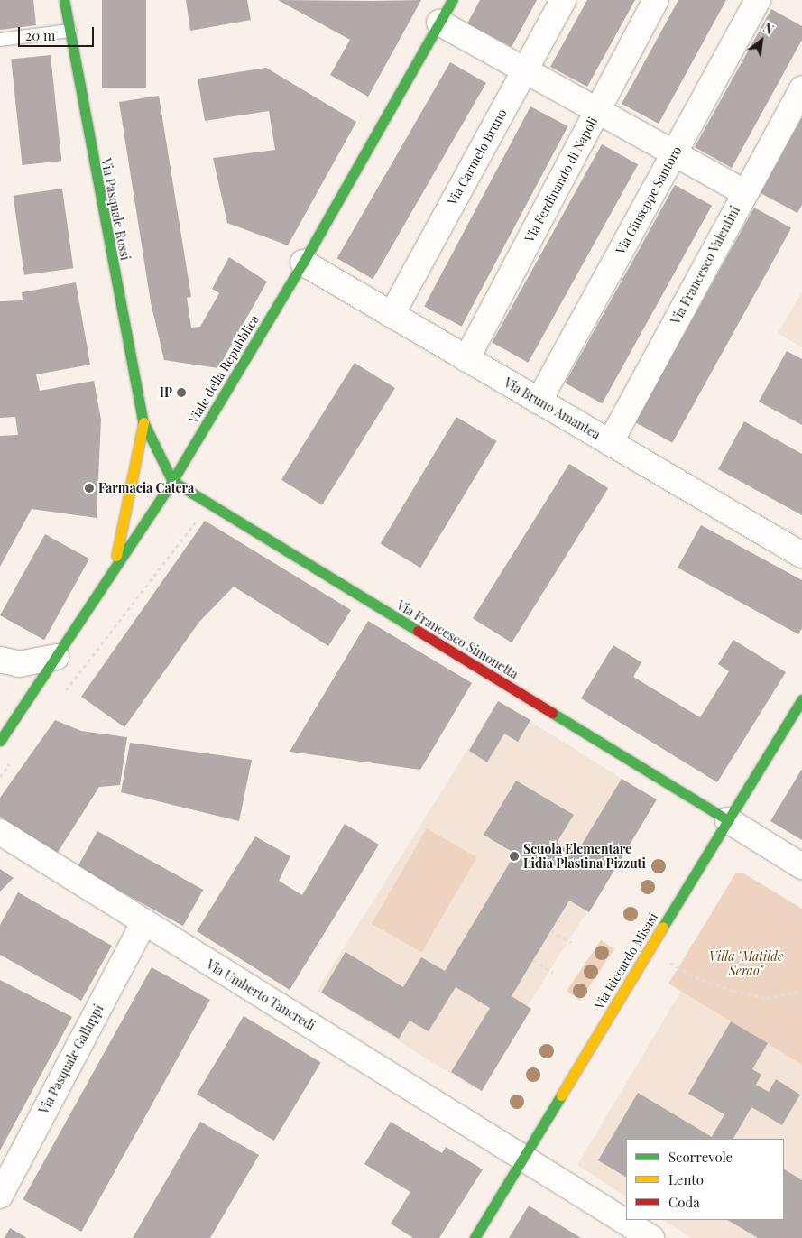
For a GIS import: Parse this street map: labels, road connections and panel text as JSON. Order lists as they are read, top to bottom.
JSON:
{
  "streets": {
    "main road": [
      "Via Pasquale Rossi",
      "Viale della Repubblica",
      "Via Francesco Simonetta",
      "Via Riccardo Misasi"
    ],
    "street": [
      "Via Carmelo Bruno",
      "Via Ferdinando di Napoli",
      "Via Giuseppe Santoro",
      "Via Francesco Valentini",
      "Via Bruno Amantea",
      "Via Umberto Tancredi",
      "Via Pasquale Galluppi"
    ]
  },
  "crossings": [
    ["Via Carmelo Bruno", "Via Bruno Amantea"],
    ["Via Ferdinando di Napoli", "Via Bruno Amantea"],
    ["Via Giuseppe Santoro", "Via Bruno Amantea"],
    ["Via Pasquale Rossi", "Viale della Repubblica"],
    ["Via Pasquale Rossi", "Via Francesco Simonetta"],
    ["Via Francesco Valentini", "Via Bruno Amantea"],
    ["Viale della Repubblica", "Via Bruno Amantea"],
    ["Viale della Repubblica", "Via Francesco Simonetta"],
    ["Via Francesco Simonetta", "Via Riccardo Misasi"],
    ["Via Riccardo Misasi", "Via Umberto Tancredi"],
    ["Via Umberto Tancredi", "Via Pasquale Galluppi"]
  ],
  "parks": ["Villa \"Matilde Serao\""],
  "places": ["IP", "Farmacia Catera", "Scuola Elementare Lidia Plastina Pizzuti"],
  "legend": ["Scorrevole", "Lento", "Coda"],
  "scale_bar": "20 m",
  "north": "top right"
}
